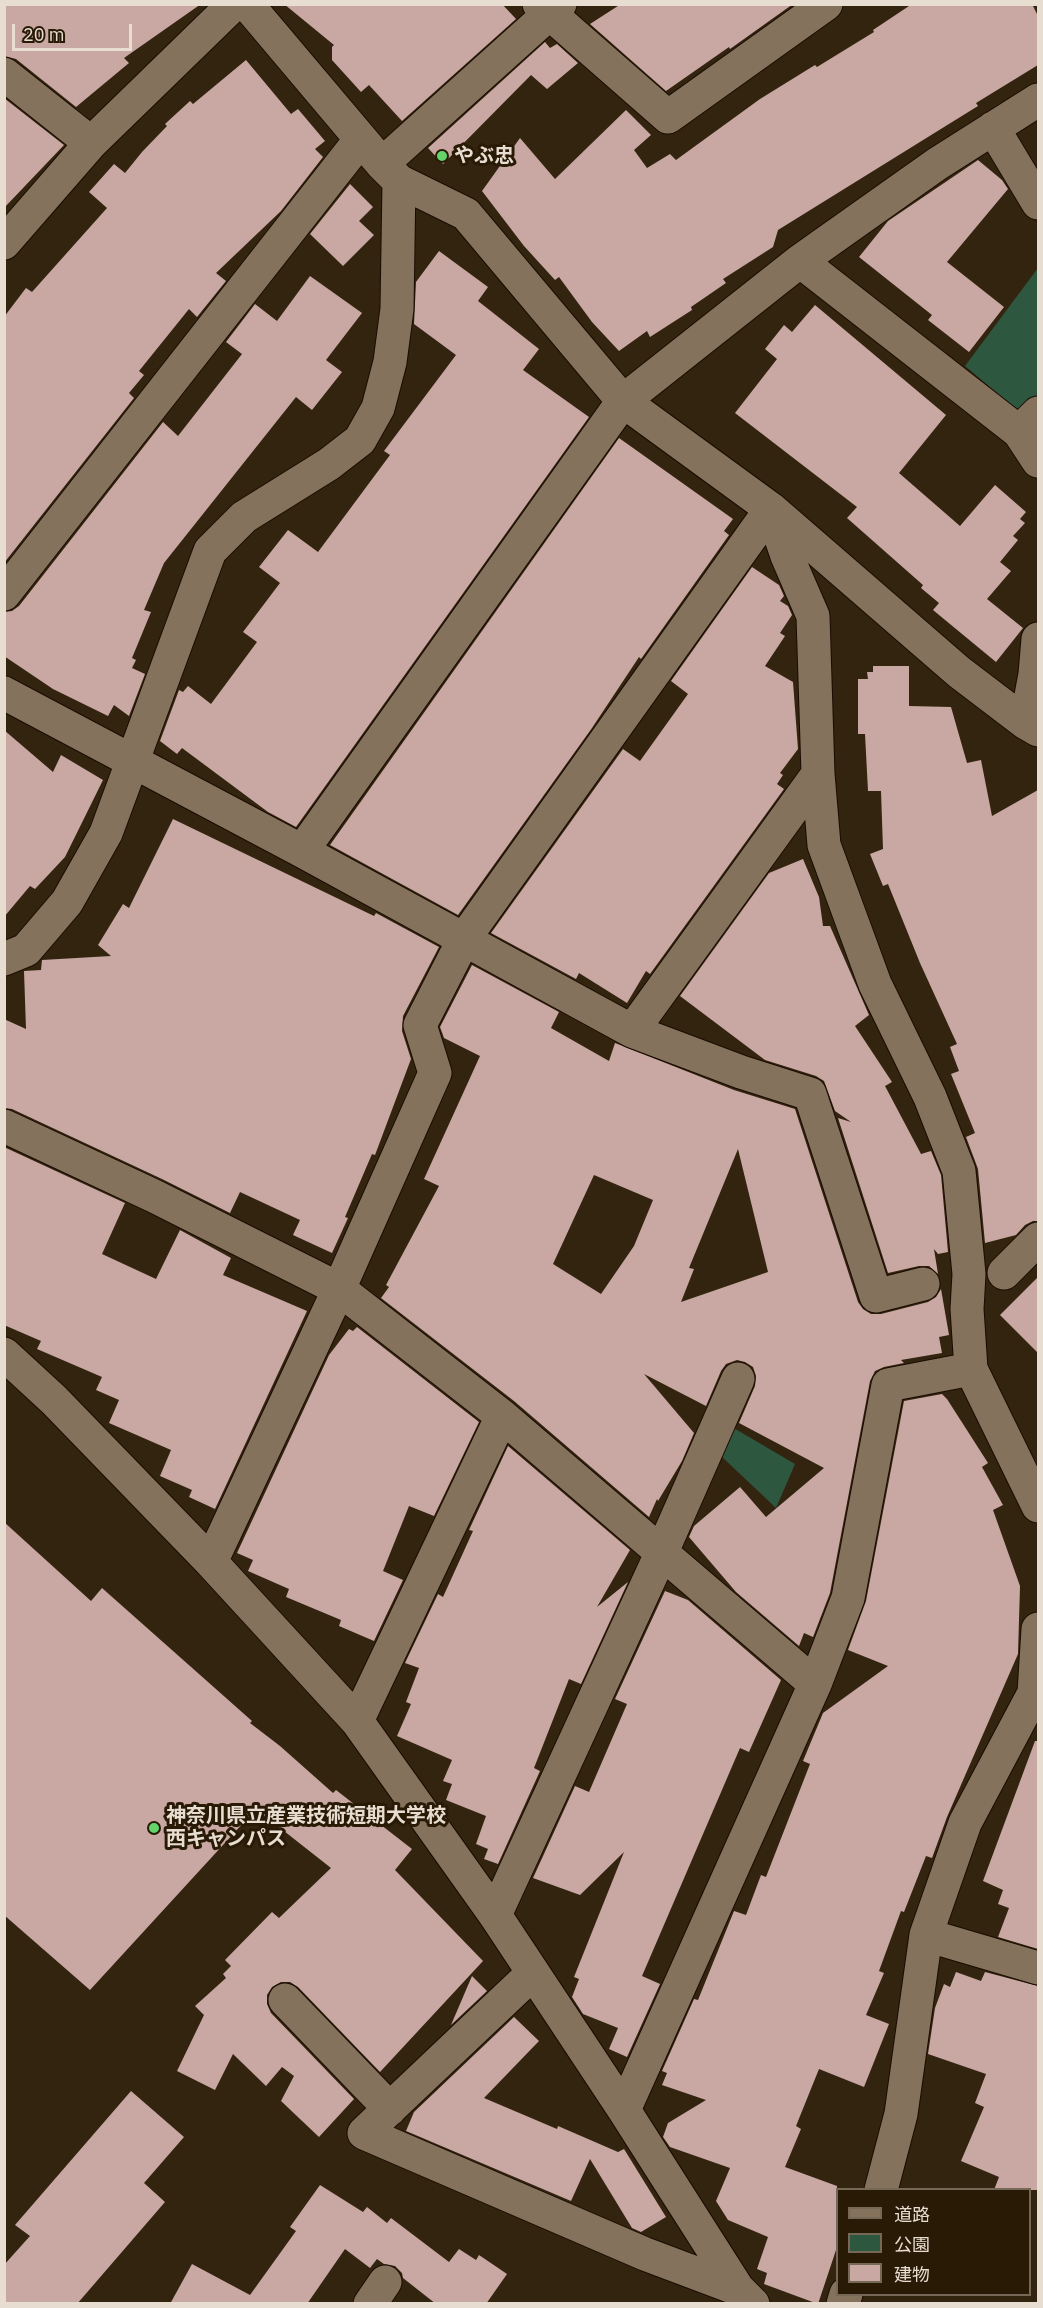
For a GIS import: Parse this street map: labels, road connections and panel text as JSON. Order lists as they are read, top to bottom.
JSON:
{
  "places": ["やぶ忠", "神奈川県立産業技術短期大学校 西キャンパス"],
  "legend": ["道路", "公園", "建物"],
  "scale_bar": "20 m"
}
